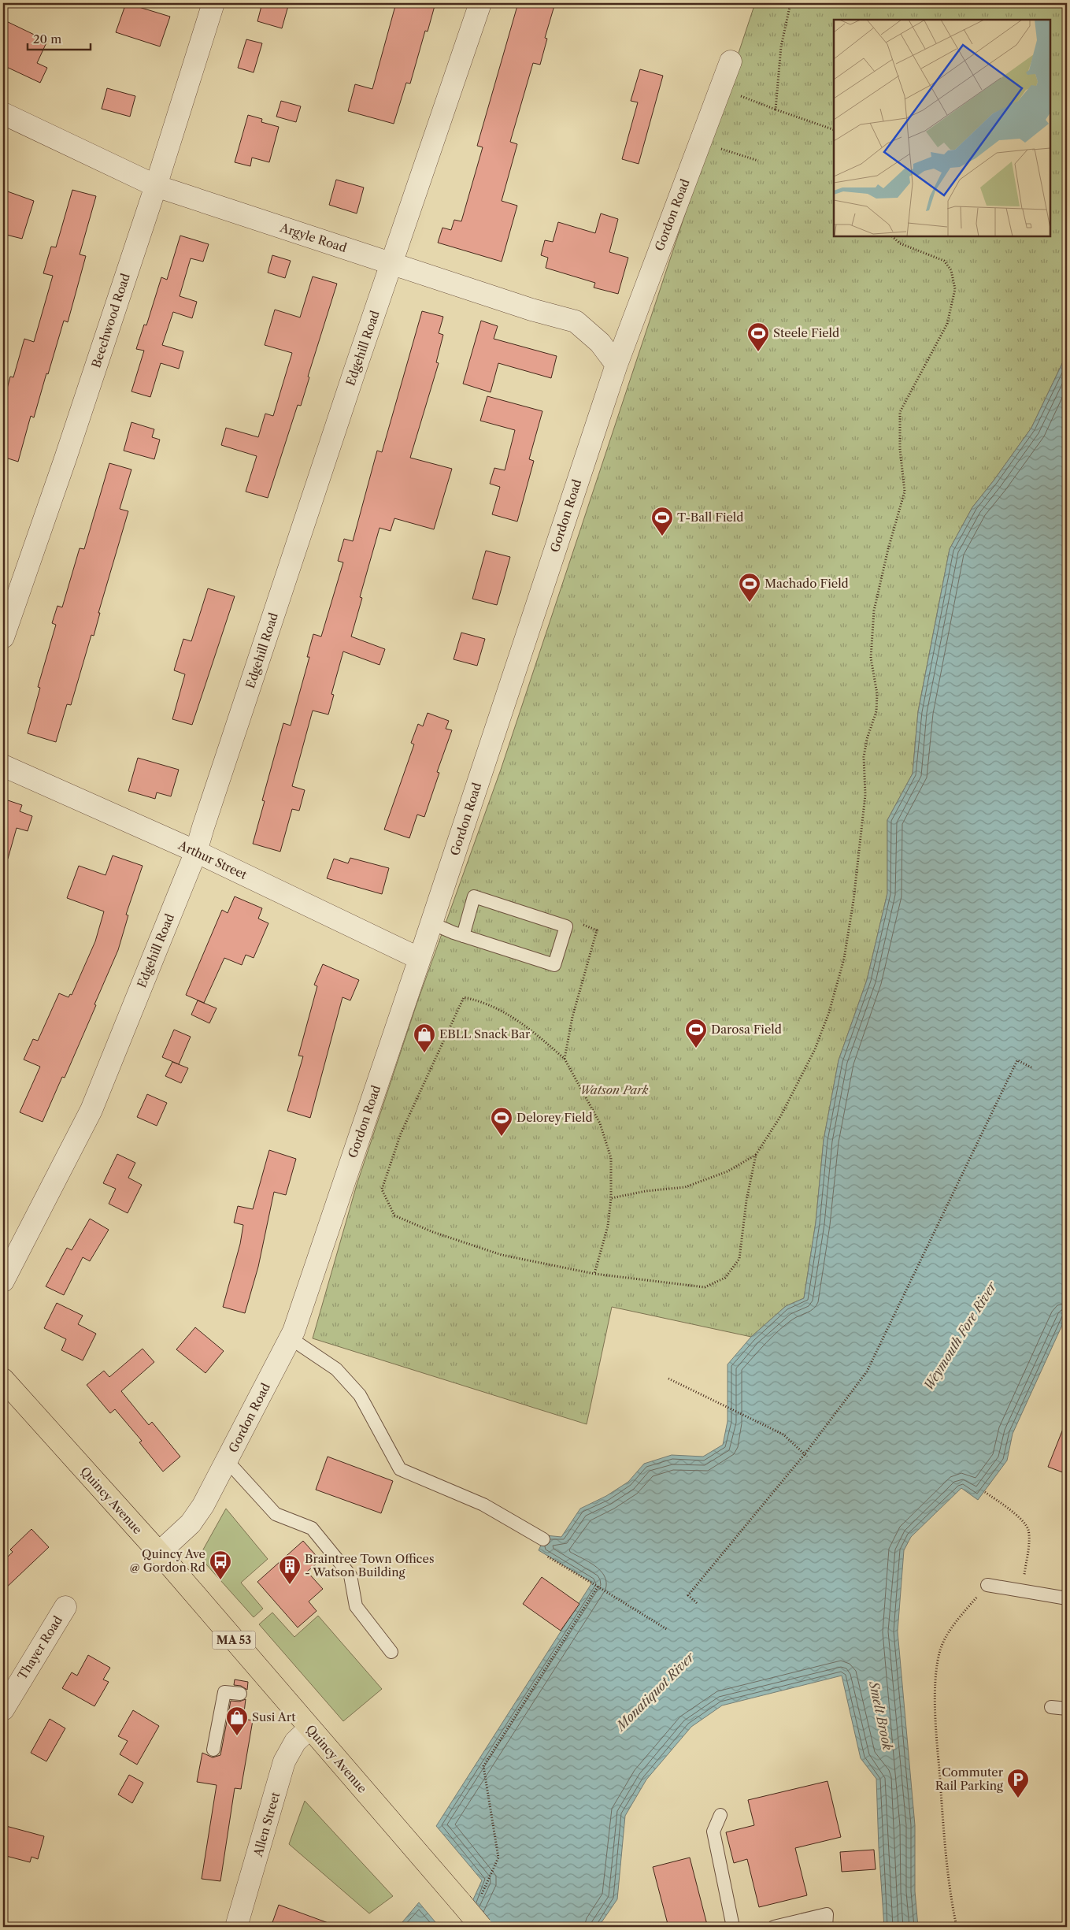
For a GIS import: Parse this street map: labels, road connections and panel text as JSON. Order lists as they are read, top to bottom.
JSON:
{
  "streets": {
    "main road": ["Quincy Avenue", "MA 53"],
    "street": [
      "Gordon Road",
      "Argyle Road",
      "Beechwood Road",
      "Edgehill Road",
      "Arthur Street",
      "Thayer Road",
      "Allen Street"
    ]
  },
  "crossings": [
    ["Gordon Road", "Argyle Road"],
    ["Gordon Road", "Arthur Street"],
    ["Gordon Road", "Quincy Avenue"],
    ["Argyle Road", "Beechwood Road"],
    ["Argyle Road", "Edgehill Road"],
    ["Edgehill Road", "Arthur Street"],
    ["Quincy Avenue", "Allen Street"]
  ],
  "water": ["Weymouth Fore River", "Monatiquot River", "Smelt Brook"],
  "parks": ["Watson Park"],
  "places": {
    "sports": [
      "Steele Field",
      "T-Ball Field",
      "Machado Field",
      "Darosa Field",
      "Delorey Field"
    ],
    "shop": ["EBLL Snack Bar", "Susi Art"],
    "bus stop": ["Quincy Ave @ Gordon Rd"],
    "building": ["Braintree Town Offices - Watson Building"],
    "parking": ["Commuter Rail Parking"]
  },
  "scale_bar": "20 m"
}
